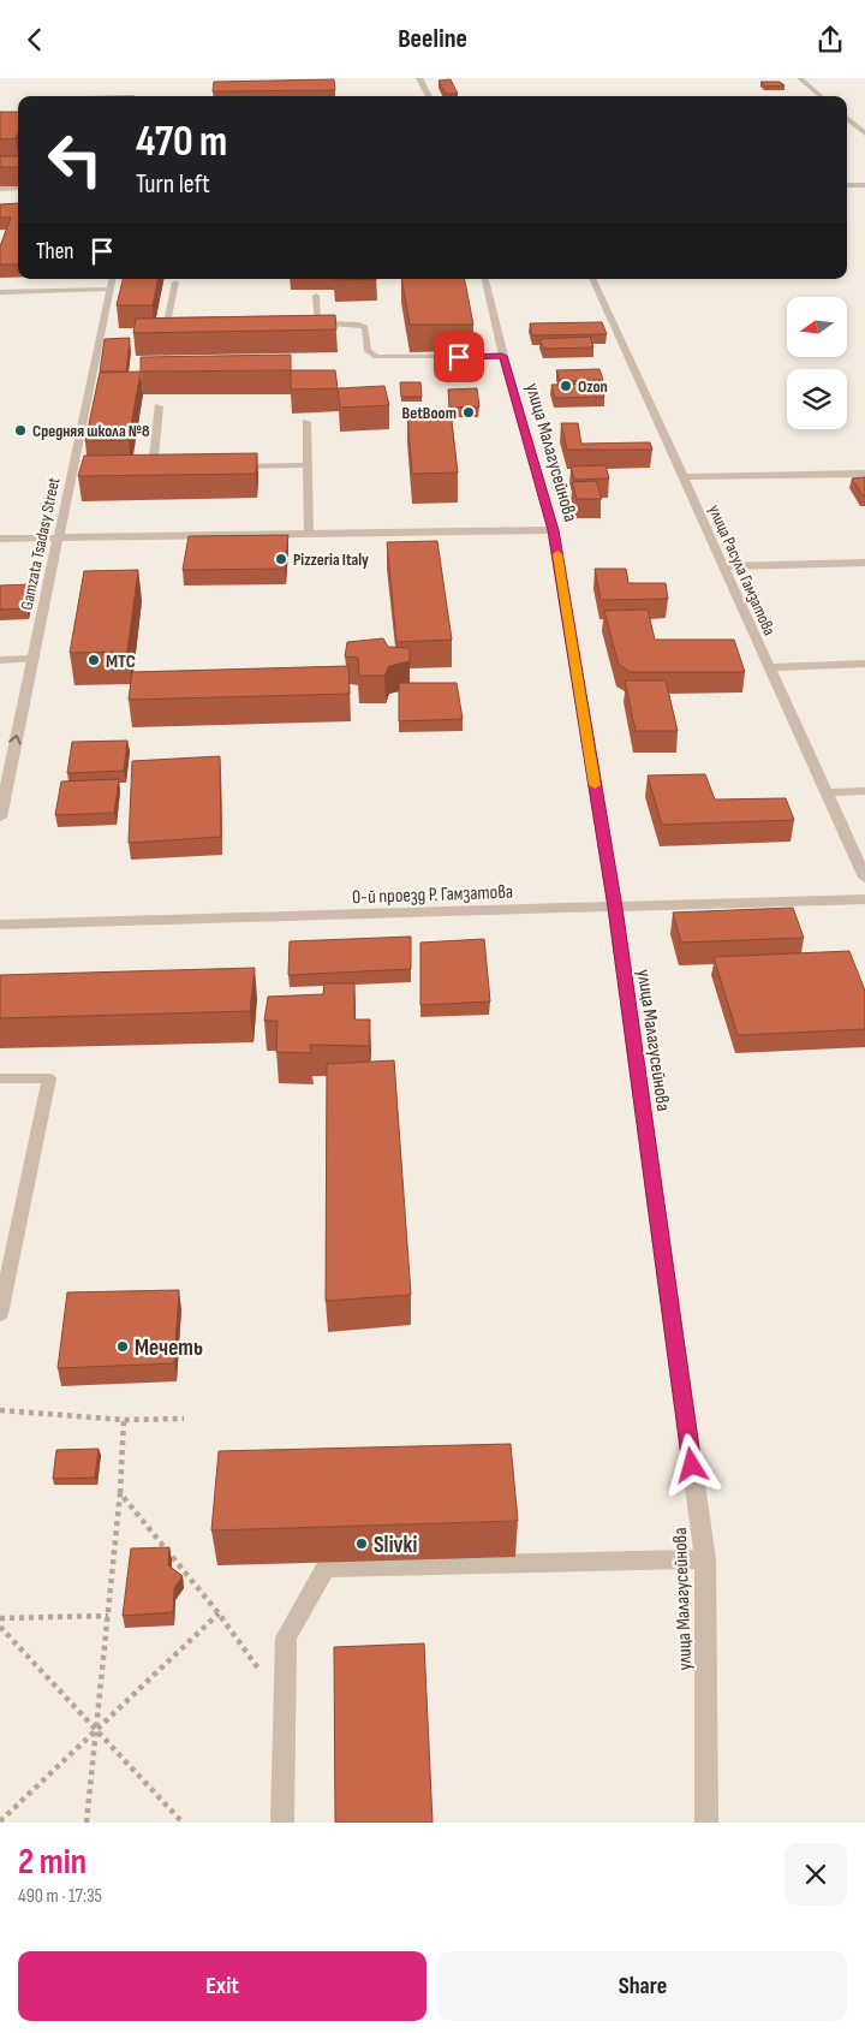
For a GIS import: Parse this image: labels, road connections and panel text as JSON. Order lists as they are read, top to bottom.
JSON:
{
  "streets": {
    "street": [
      "улица Малагусейнова",
      "Gamzata Tsadasy Street",
      "улица Расула Гамзатова",
      "0-й проезд Р. Гамзатова"
    ]
  },
  "crossings": [
    ["улица Малагусейнова", "0-й проезд Р. Гамзатова"]
  ],
  "places": [
    "Ozon",
    "BetBoom",
    "Средняя школа №8",
    "Pizzeria Italy",
    "МТС",
    "Мечеть",
    "Slivki"
  ],
  "north": "left",
  "page": {
    "header": "Beeline",
    "turn": ["470 m", "Turn left"],
    "then": "Then",
    "heading": ["2 min", "490 m · 17:35"],
    "buttons": ["Exit", "Share"]
  }
}
